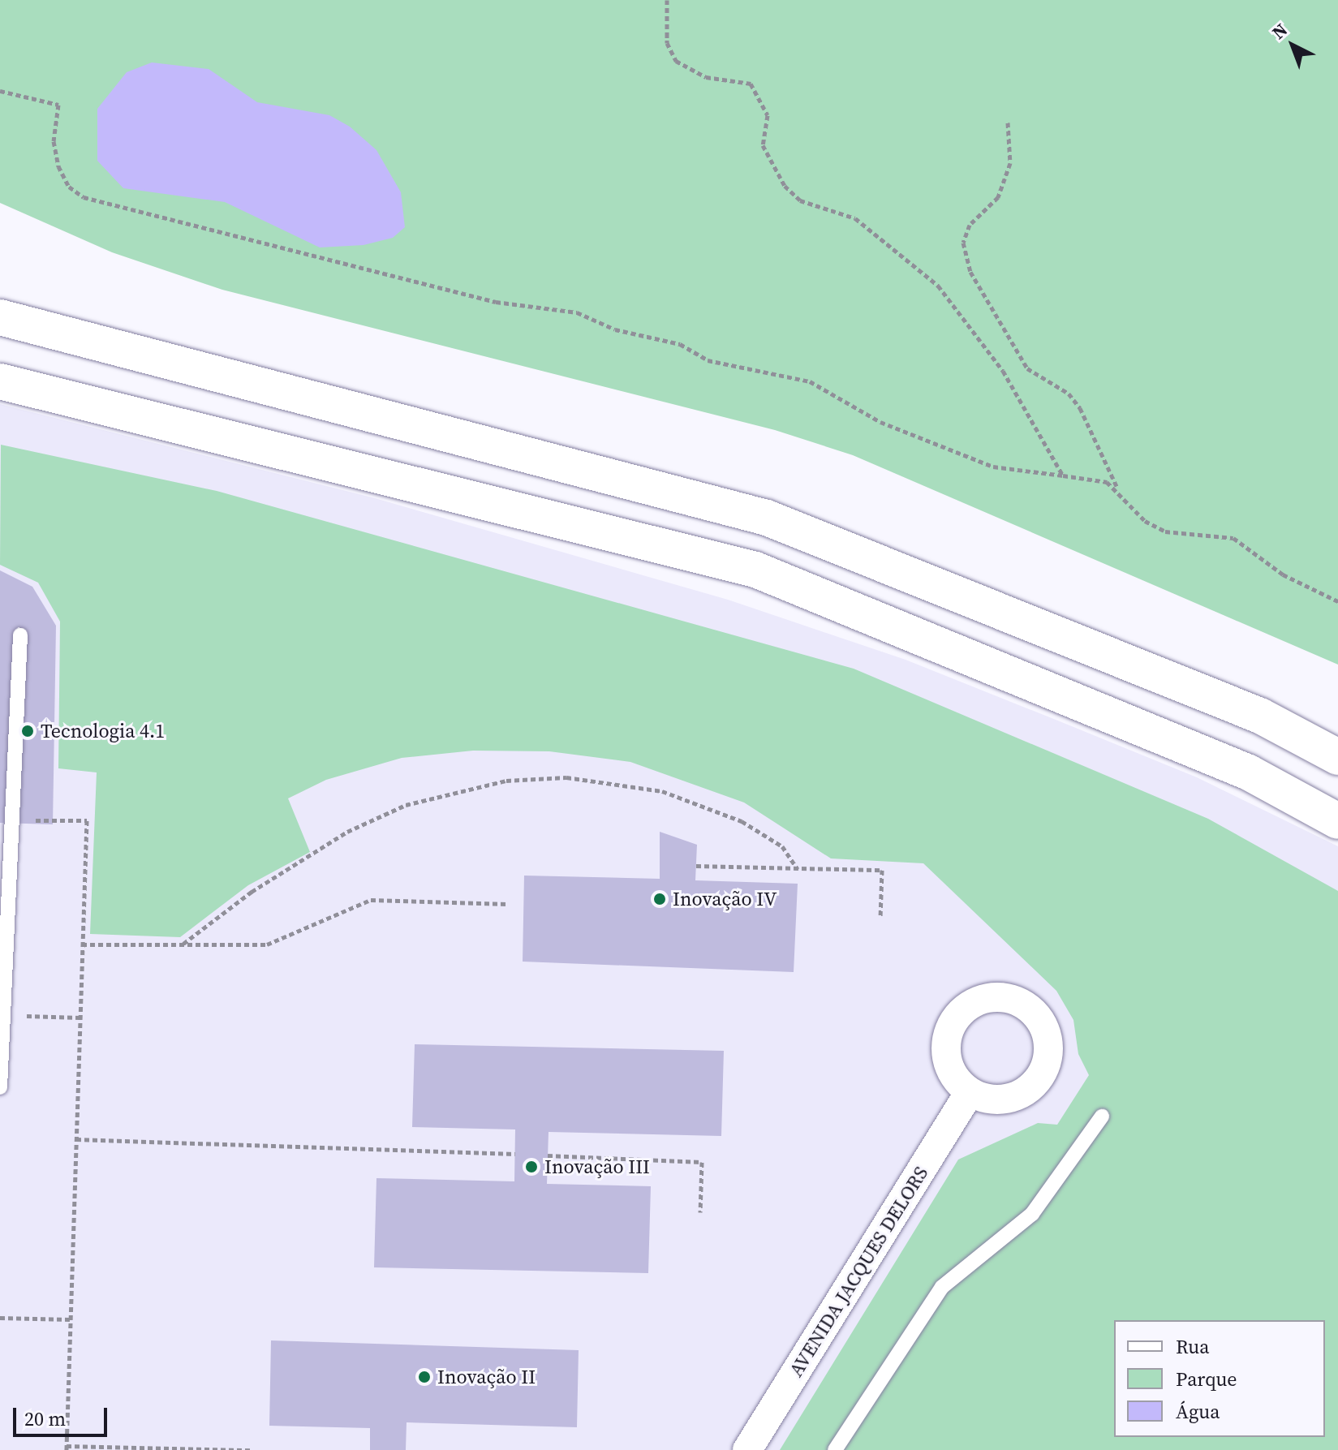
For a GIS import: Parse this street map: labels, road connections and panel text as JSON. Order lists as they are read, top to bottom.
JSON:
{
  "streets": {
    "street": ["AVENIDA JACQUES DELORS"]
  },
  "places": [
    "Tecnologia 4.1",
    "Inovação IV",
    "Inovação III",
    "Inovação II"
  ],
  "legend": ["Rua", "Parque", "Água"],
  "scale_bar": "20 m",
  "north": "top left"
}
